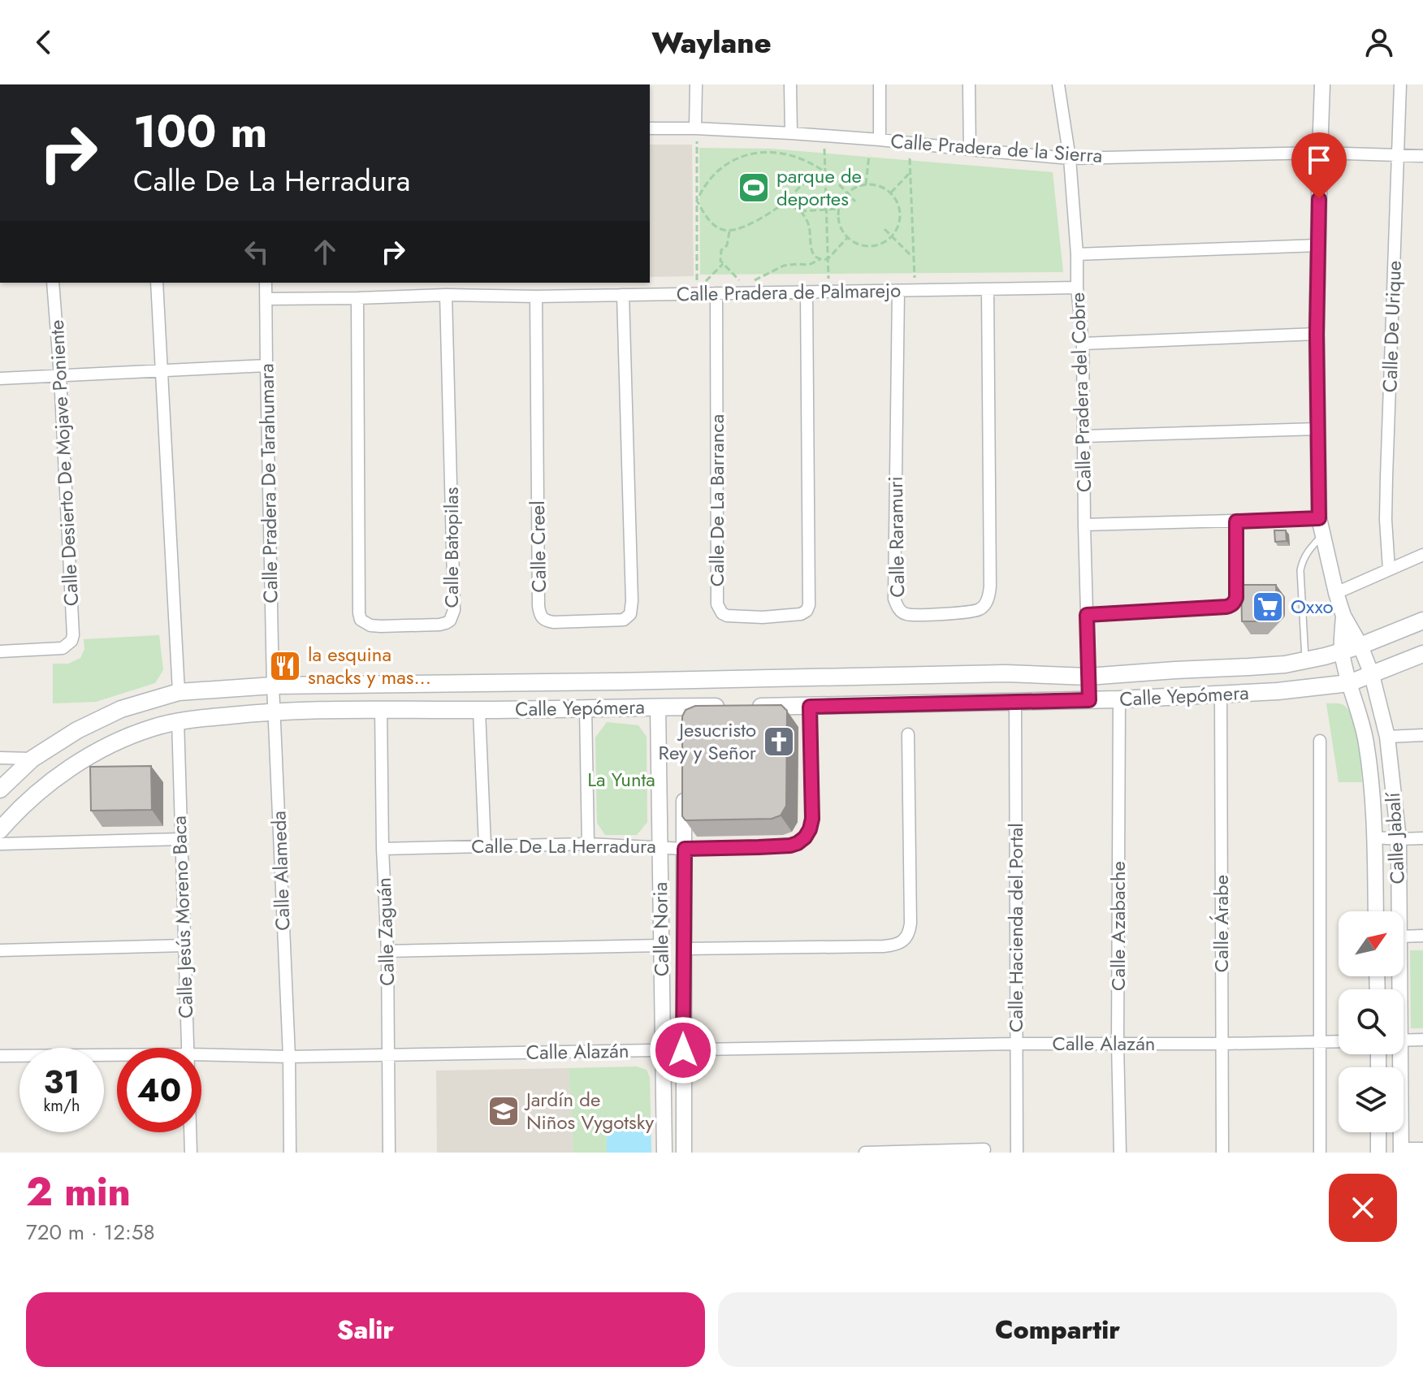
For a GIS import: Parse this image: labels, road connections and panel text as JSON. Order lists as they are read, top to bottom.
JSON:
{
  "streets": {
    "main road": ["Calle Yepómera"],
    "street": [
      "Calle Pradera de la Sierra",
      "Calle Pradera de Palmarejo",
      "Calle De Urique",
      "Calle Pradera del Cobre",
      "Calle Desierto De Mojave Poniente",
      "Calle Pradera De Tarahumara",
      "Calle De La Barranca",
      "Calle Raramuri",
      "Calle Creel",
      "Calle Batopilas",
      "Calle Jabalí",
      "Calle De La Herradura",
      "Calle Alameda",
      "Calle Jesús Moreno Baca",
      "Calle Árabe",
      "Calle Azabache",
      "Calle Hacienda del Portal",
      "Calle Noria",
      "Calle Zaguán",
      "Calle Alazán"
    ]
  },
  "crossings": [
    ["Calle Pradera de la Sierra", "Calle De Urique"],
    ["Calle Pradera de la Sierra", "Calle Pradera del Cobre"],
    ["Calle Pradera de Palmarejo", "Calle Pradera del Cobre"],
    ["Calle Pradera de Palmarejo", "Calle Pradera De Tarahumara"],
    ["Calle Pradera de Palmarejo", "Calle De La Barranca"],
    ["Calle Pradera de Palmarejo", "Calle Raramuri"],
    ["Calle Pradera de Palmarejo", "Calle Creel"],
    ["Calle Pradera de Palmarejo", "Calle Batopilas"],
    ["Calle Pradera del Cobre", "Calle Yepómera"],
    ["Calle Pradera De Tarahumara", "Calle Yepómera"],
    ["Calle Pradera De Tarahumara", "Calle Alameda"],
    ["Calle Yepómera", "Calle Jabalí"],
    ["Calle Yepómera", "Calle De La Herradura"],
    ["Calle Yepómera", "Calle Alameda"],
    ["Calle Yepómera", "Calle Jesús Moreno Baca"],
    ["Calle Yepómera", "Calle Árabe"],
    ["Calle Yepómera", "Calle Azabache"],
    ["Calle Yepómera", "Calle Hacienda del Portal"],
    ["Calle Yepómera", "Calle Noria"],
    ["Calle Yepómera", "Calle Zaguán"],
    ["Calle De La Herradura", "Calle Noria"],
    ["Calle De La Herradura", "Calle Zaguán"],
    ["Calle Alameda", "Calle Alazán"],
    ["Calle Árabe", "Calle Alazán"],
    ["Calle Azabache", "Calle Alazán"],
    ["Calle Hacienda del Portal", "Calle Alazán"],
    ["Calle Noria", "Calle Alazán"],
    ["Calle Zaguán", "Calle Alazán"]
  ],
  "parks": ["La Yunta"],
  "places": {
    "sports": ["parque de deportes"],
    "supermarket": ["Oxxo"],
    "restaurant": ["la esquina snacks y mas..."],
    "church": ["Jesucristo Rey y Señor"],
    "school or university": ["Jardín de Niños Vygotsky"]
  },
  "north": "top right",
  "page": {
    "header": "Waylane",
    "turn": ["100 m", "Calle De La Herradura"],
    "speed": "31 km/h",
    "limit": "40",
    "heading": ["2 min", "720 m · 12:58"],
    "buttons": ["Salir", "Compartir"]
  }
}
